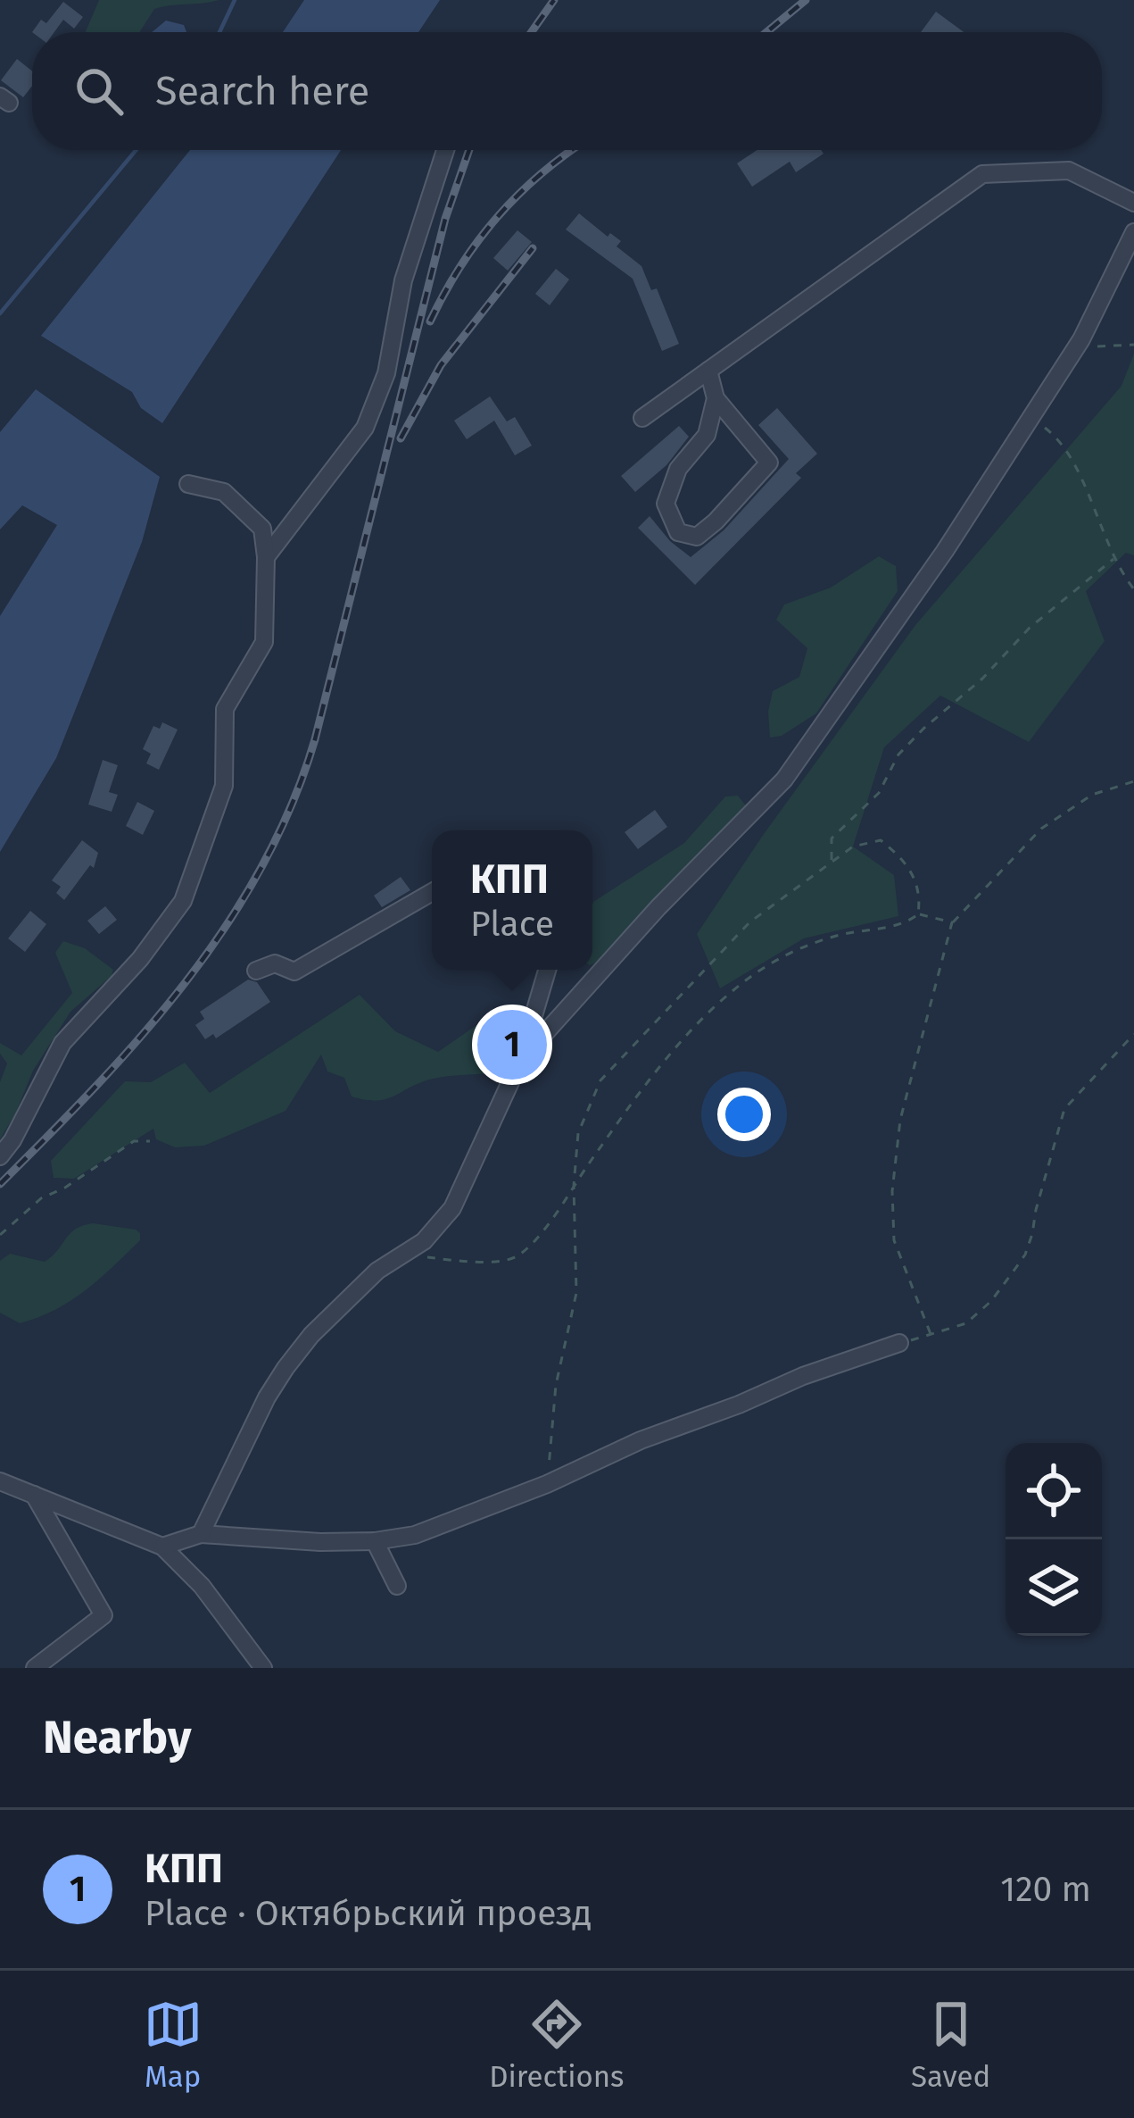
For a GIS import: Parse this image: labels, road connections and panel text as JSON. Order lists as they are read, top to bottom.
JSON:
{
  "page": {
    "search": "Search here",
    "popup": ["КПП", "Place"],
    "pins": "1",
    "heading": "Nearby",
    "list": [
      {
        "mark": "1",
        "name": "КПП",
        "note": "Place · Октябрьский проезд",
        "value": "120 m"
      }
    ],
    "nav": ["Map", "Directions", "Saved"]
  }
}
